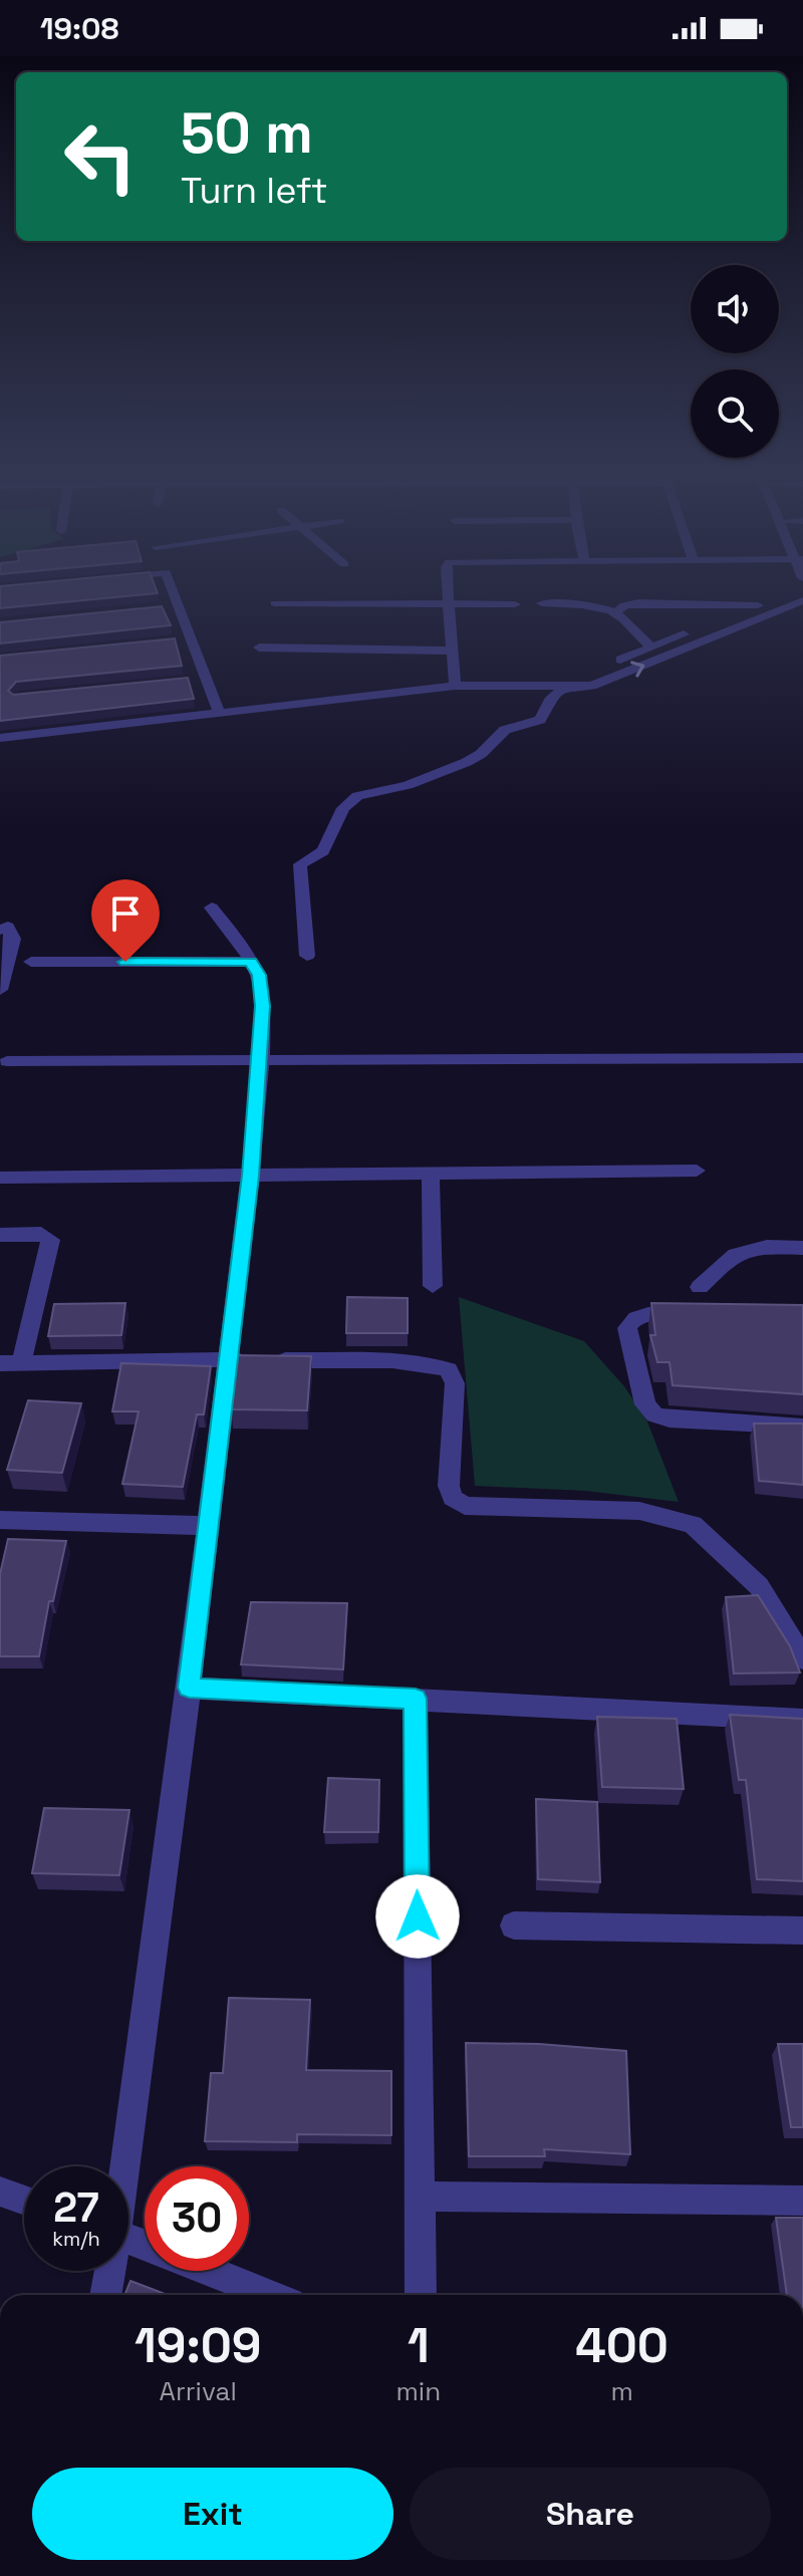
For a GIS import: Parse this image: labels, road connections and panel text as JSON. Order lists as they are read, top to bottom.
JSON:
{
  "page": {
    "status": "19:08",
    "turn": ["50 m", "Turn left"],
    "speed": "27 km/h",
    "limit": "30",
    "eta": [
      "19:09",
      "Arrival",
      "1",
      "min",
      "400",
      "m"
    ],
    "buttons": ["Exit", "Share"]
  }
}
